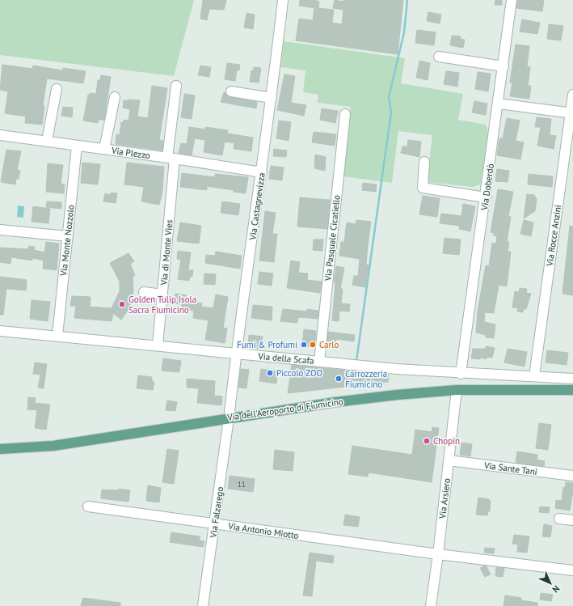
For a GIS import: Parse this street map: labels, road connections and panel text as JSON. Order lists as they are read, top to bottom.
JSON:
{
  "streets": {
    "main road": ["Via dell'Aeroporto di Fiumicino"],
    "street": [
      "Via Plezzo",
      "Via Doberdò",
      "Via Castagnevizza",
      "Via Rocce Anzini",
      "Via Pasquale Cicatiello",
      "Via Monte Nozzolo",
      "Via di Monte Vies",
      "Via della Scafa",
      "Via Sante Tani",
      "Via Arsiero",
      "Via Falzarego",
      "Via Antonio Miotto"
    ]
  },
  "crossings": [
    ["Via Plezzo", "Via Castagnevizza"],
    ["Via Plezzo", "Via Monte Nozzolo"],
    ["Via Plezzo", "Via di Monte Vies"],
    ["Via Doberdò", "Via della Scafa"],
    ["Via Castagnevizza", "Via della Scafa"],
    ["Via Castagnevizza", "Via dell'Aeroporto di Fiumicino"],
    ["Via Castagnevizza", "Via Falzarego"],
    ["Via Rocce Anzini", "Via della Scafa"],
    ["Via Pasquale Cicatiello", "Via della Scafa"],
    ["Via Monte Nozzolo", "Via della Scafa"],
    ["Via di Monte Vies", "Via della Scafa"],
    ["Via dell'Aeroporto di Fiumicino", "Via Arsiero"],
    ["Via dell'Aeroporto di Fiumicino", "Via Falzarego"],
    ["Via Sante Tani", "Via Arsiero"],
    ["Via Arsiero", "Via Antonio Miotto"],
    ["Via Falzarego", "Via Antonio Miotto"]
  ],
  "places": [
    "Golden Tulip Isola Sacra Fiumicino",
    "Fumi & Profumi",
    "Carlo",
    "Piccolo ZOO",
    "Carrozzeria Fiumicino",
    "Chopin"
  ],
  "house_numbers": ["11"],
  "north": "bottom right"
}
